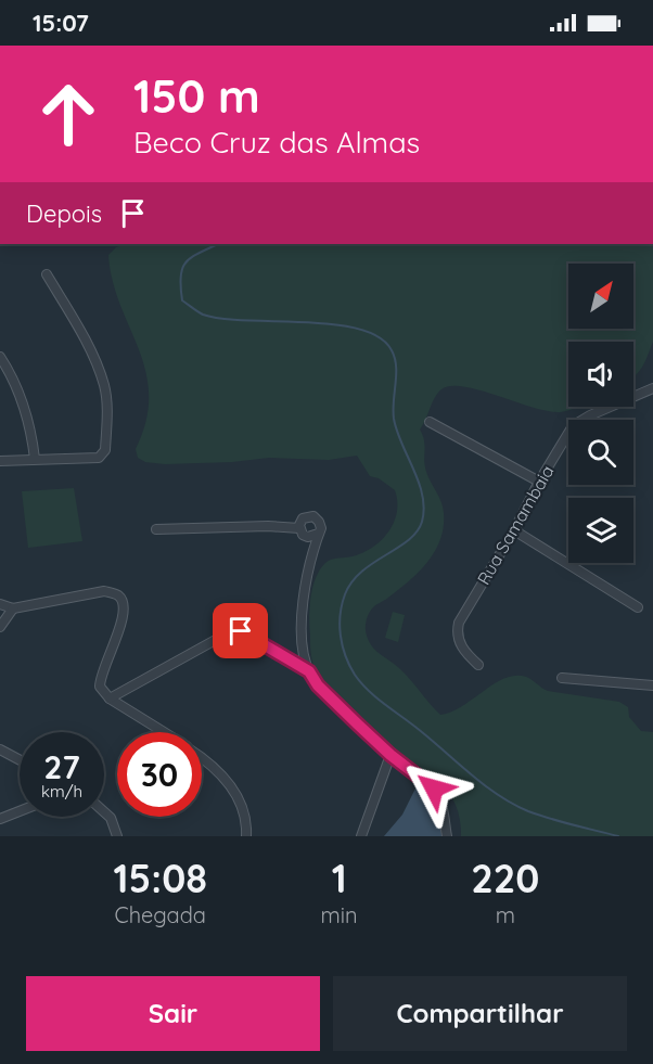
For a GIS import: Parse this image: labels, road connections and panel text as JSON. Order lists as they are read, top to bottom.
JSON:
{
  "streets": {
    "street": ["Rua Samambaia"]
  },
  "north": "top right",
  "page": {
    "status": "15:07",
    "turn": ["150 m", "Beco Cruz das Almas"],
    "then": "Depois",
    "speed": "27 km/h",
    "limit": "30",
    "eta": [
      "15:08",
      "Chegada",
      "1",
      "min",
      "220",
      "m"
    ],
    "buttons": ["Sair", "Compartilhar"]
  }
}
